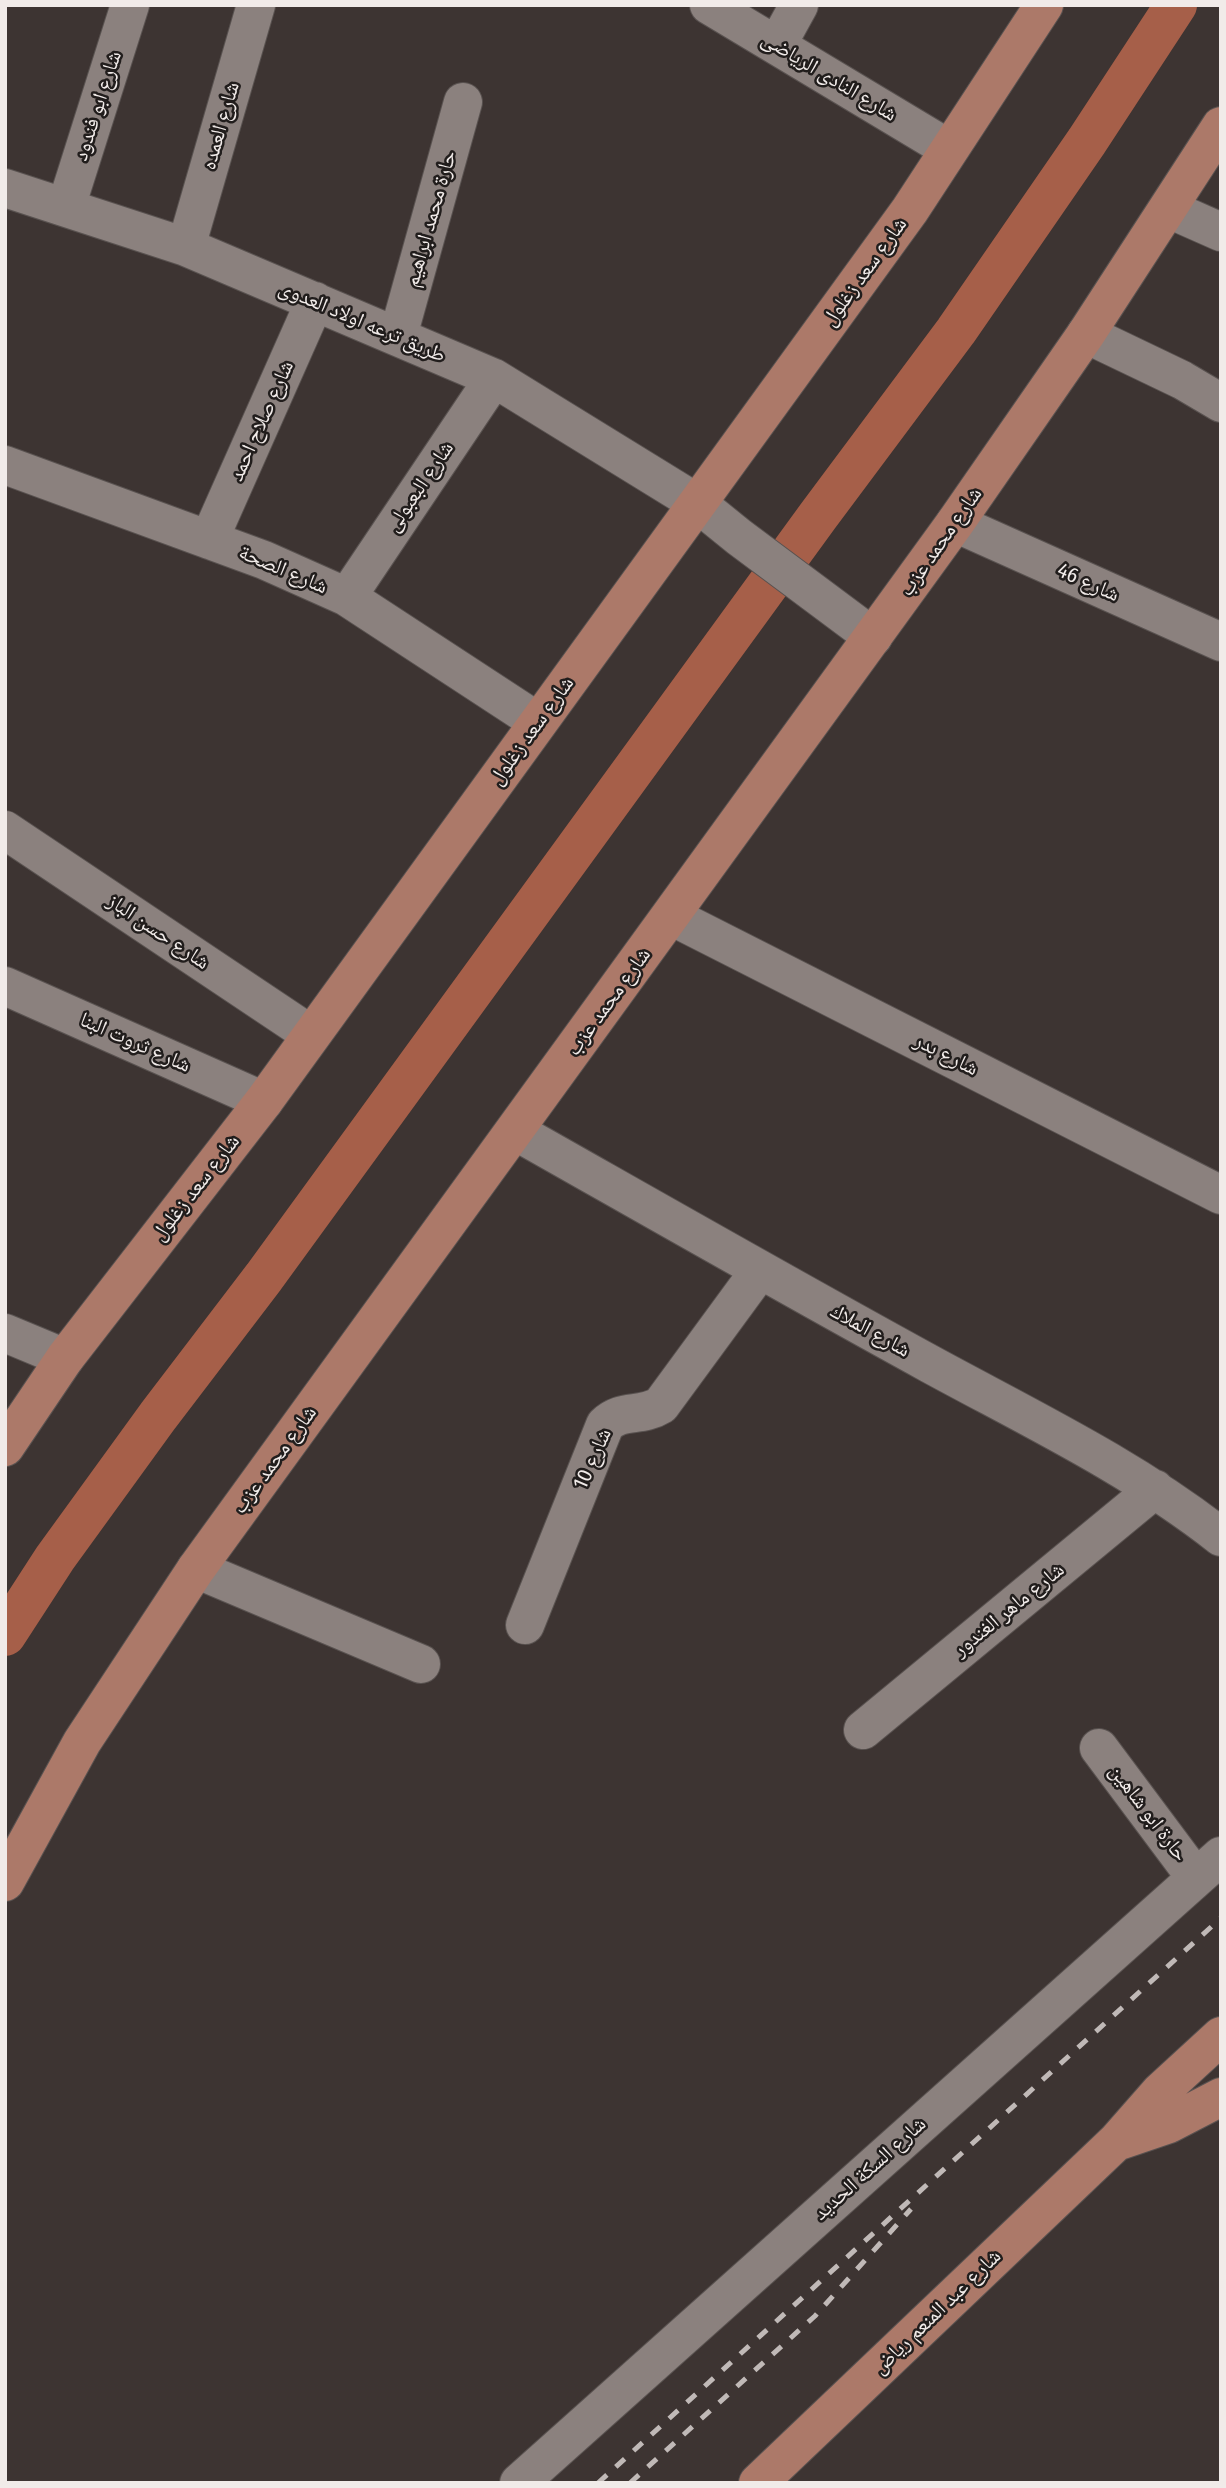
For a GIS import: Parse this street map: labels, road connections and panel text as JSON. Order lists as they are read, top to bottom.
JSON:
{
  "streets": {
    "main road": ["شارع سعد زغلول", "شارع محمد عزب", "شارع عبد المنعم رياض"],
    "street": [
      "شارع النادى الرياضى",
      "شارع ابو فندود",
      "شارع العمده",
      "حارة محمد ابراهيم",
      "طريق ترعه اولاد العدوى",
      "شارع صلاح احمد",
      "شارع البعبولى",
      "شارع الصحة",
      "شارع 46",
      "شارع حسن الباز",
      "شارع ثروت البنا",
      "شارع بدر",
      "شارع الملاك",
      "شارع 10",
      "شارع ماهر الغندور",
      "حارة ابو شاهين",
      "شارع السكة الحديد"
    ]
  },
  "crossings": [
    ["شارع النادى الرياضى", "شارع سعد زغلول"],
    ["شارع ابو فندود", "طريق ترعه اولاد العدوى"],
    ["شارع العمده", "طريق ترعه اولاد العدوى"],
    ["حارة محمد ابراهيم", "طريق ترعه اولاد العدوى"],
    ["شارع سعد زغلول", "طريق ترعه اولاد العدوى"],
    ["شارع سعد زغلول", "شارع الصحة"],
    ["شارع سعد زغلول", "شارع حسن الباز"],
    ["شارع سعد زغلول", "شارع ثروت البنا"],
    ["طريق ترعه اولاد العدوى", "شارع صلاح احمد"],
    ["طريق ترعه اولاد العدوى", "شارع البعبولى"],
    ["طريق ترعه اولاد العدوى", "شارع محمد عزب"],
    ["شارع صلاح احمد", "شارع الصحة"],
    ["شارع البعبولى", "شارع الصحة"],
    ["شارع محمد عزب", "شارع 46"],
    ["شارع محمد عزب", "شارع بدر"],
    ["شارع محمد عزب", "شارع الملاك"],
    ["شارع الملاك", "شارع 10"],
    ["شارع الملاك", "شارع ماهر الغندور"],
    ["حارة ابو شاهين", "شارع السكة الحديد"]
  ]
}
